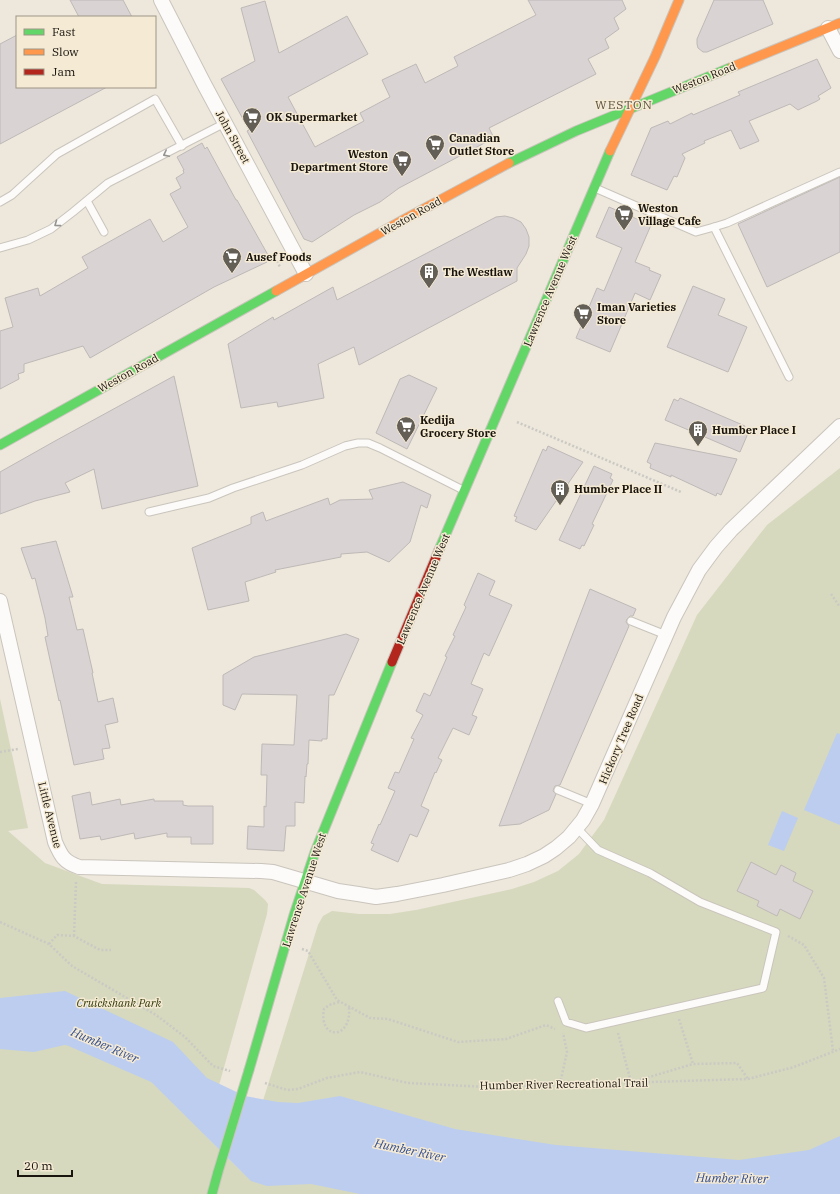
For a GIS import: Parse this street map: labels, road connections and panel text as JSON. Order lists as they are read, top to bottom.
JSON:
{
  "streets": {
    "main road": ["Weston Road", "Lawrence Avenue West"],
    "street": ["John Street", "Hickory Tree Road", "Little Avenue"],
    "path": ["Humber River Recreational Trail"]
  },
  "crossings": [
    ["Weston Road", "John Street"],
    ["Weston Road", "Lawrence Avenue West"],
    ["Lawrence Avenue West", "Hickory Tree Road"],
    ["Lawrence Avenue West", "Little Avenue"],
    ["Hickory Tree Road", "Little Avenue"]
  ],
  "districts": ["WESTON"],
  "water": ["Humber River"],
  "parks": ["Cruickshank Park"],
  "places": {
    "supermarket": [
      "OK Supermarket",
      "Canadian Outlet Store",
      "Weston Department Store",
      "Weston Village Cafe",
      "Ausef Foods",
      "Iman Varieties Store",
      "Kedija Grocery Store"
    ],
    "building": ["The Westlaw", "Humber Place I", "Humber Place II"]
  },
  "legend": ["Fast", "Slow", "Jam"],
  "scale_bar": "20 m"
}
